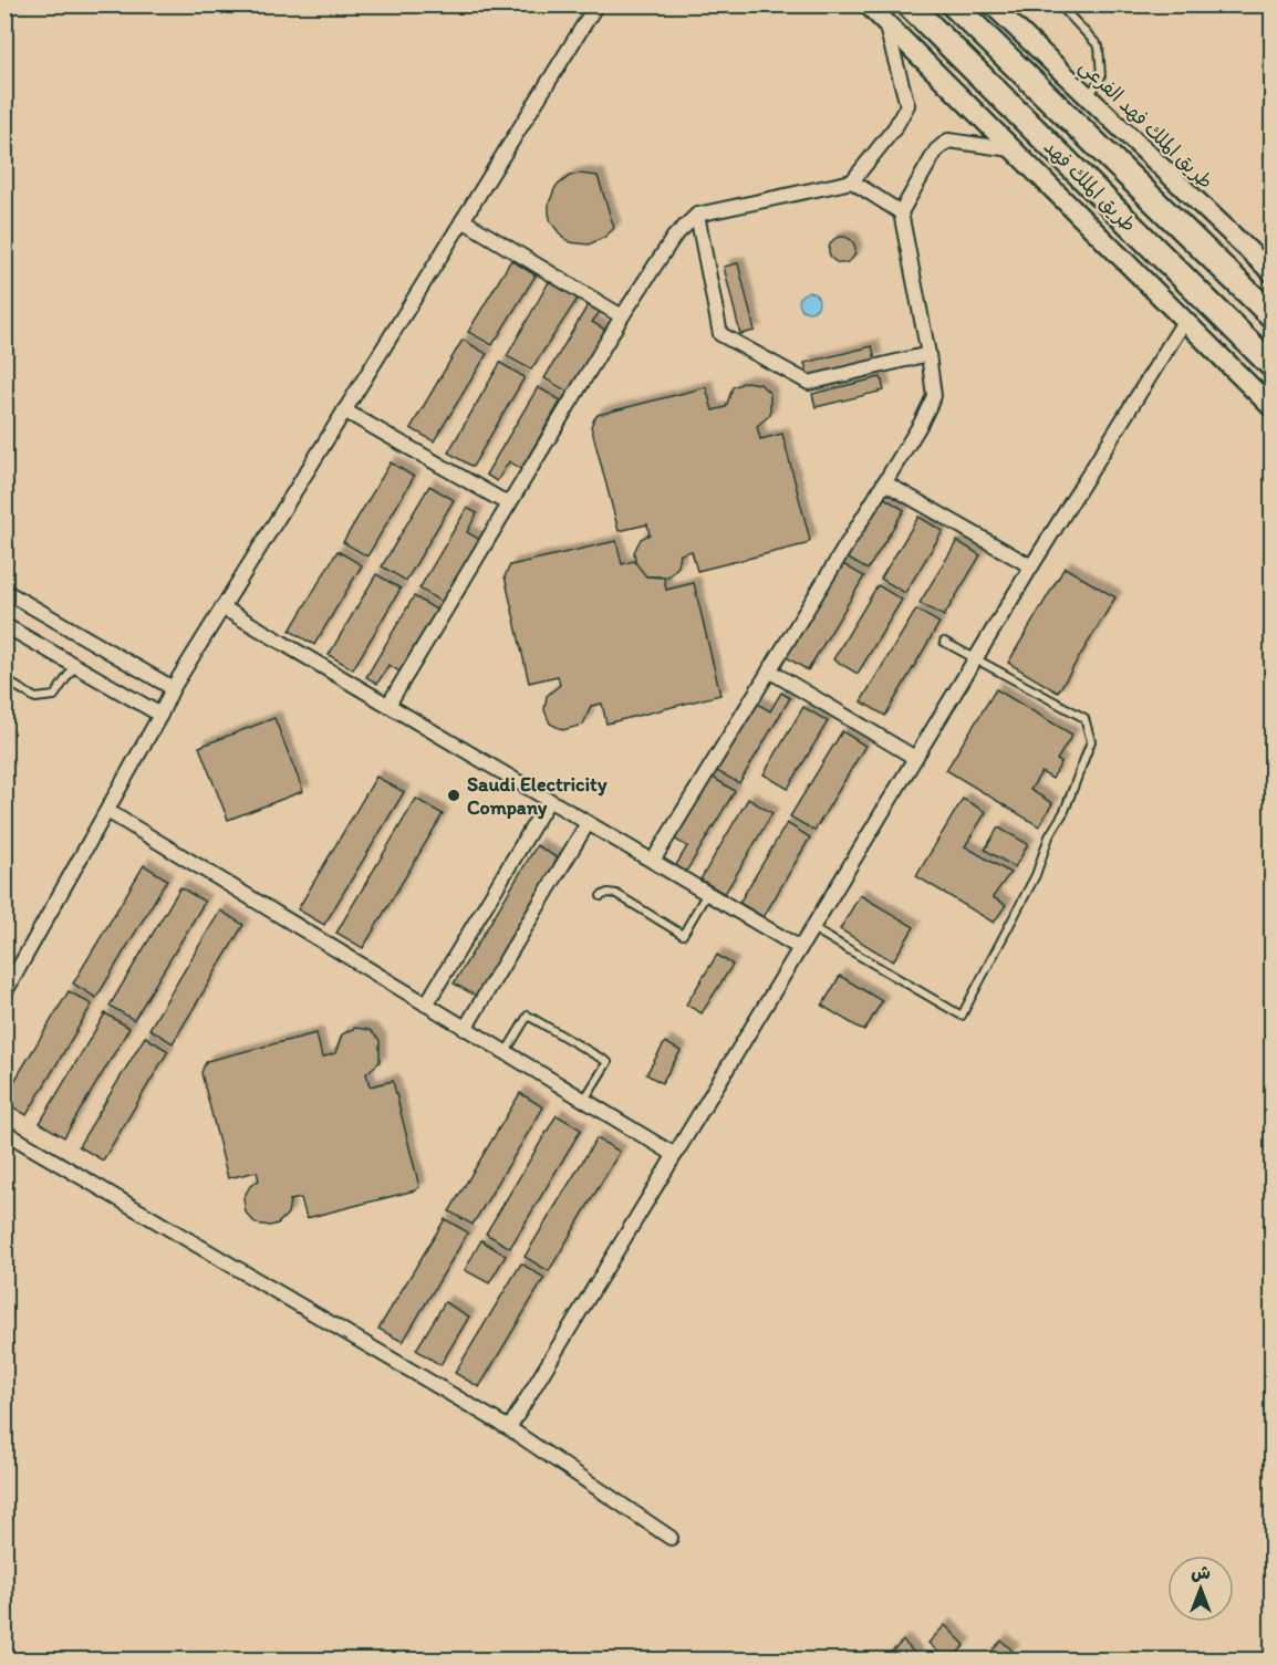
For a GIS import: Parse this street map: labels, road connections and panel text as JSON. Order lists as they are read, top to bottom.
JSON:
{
  "streets": {
    "highway": ["طريق الملك فهد"],
    "main road": ["طريق الملك فهد الفرعي"]
  },
  "places": ["Saudi Electricity Company"],
  "north": "top"
}
